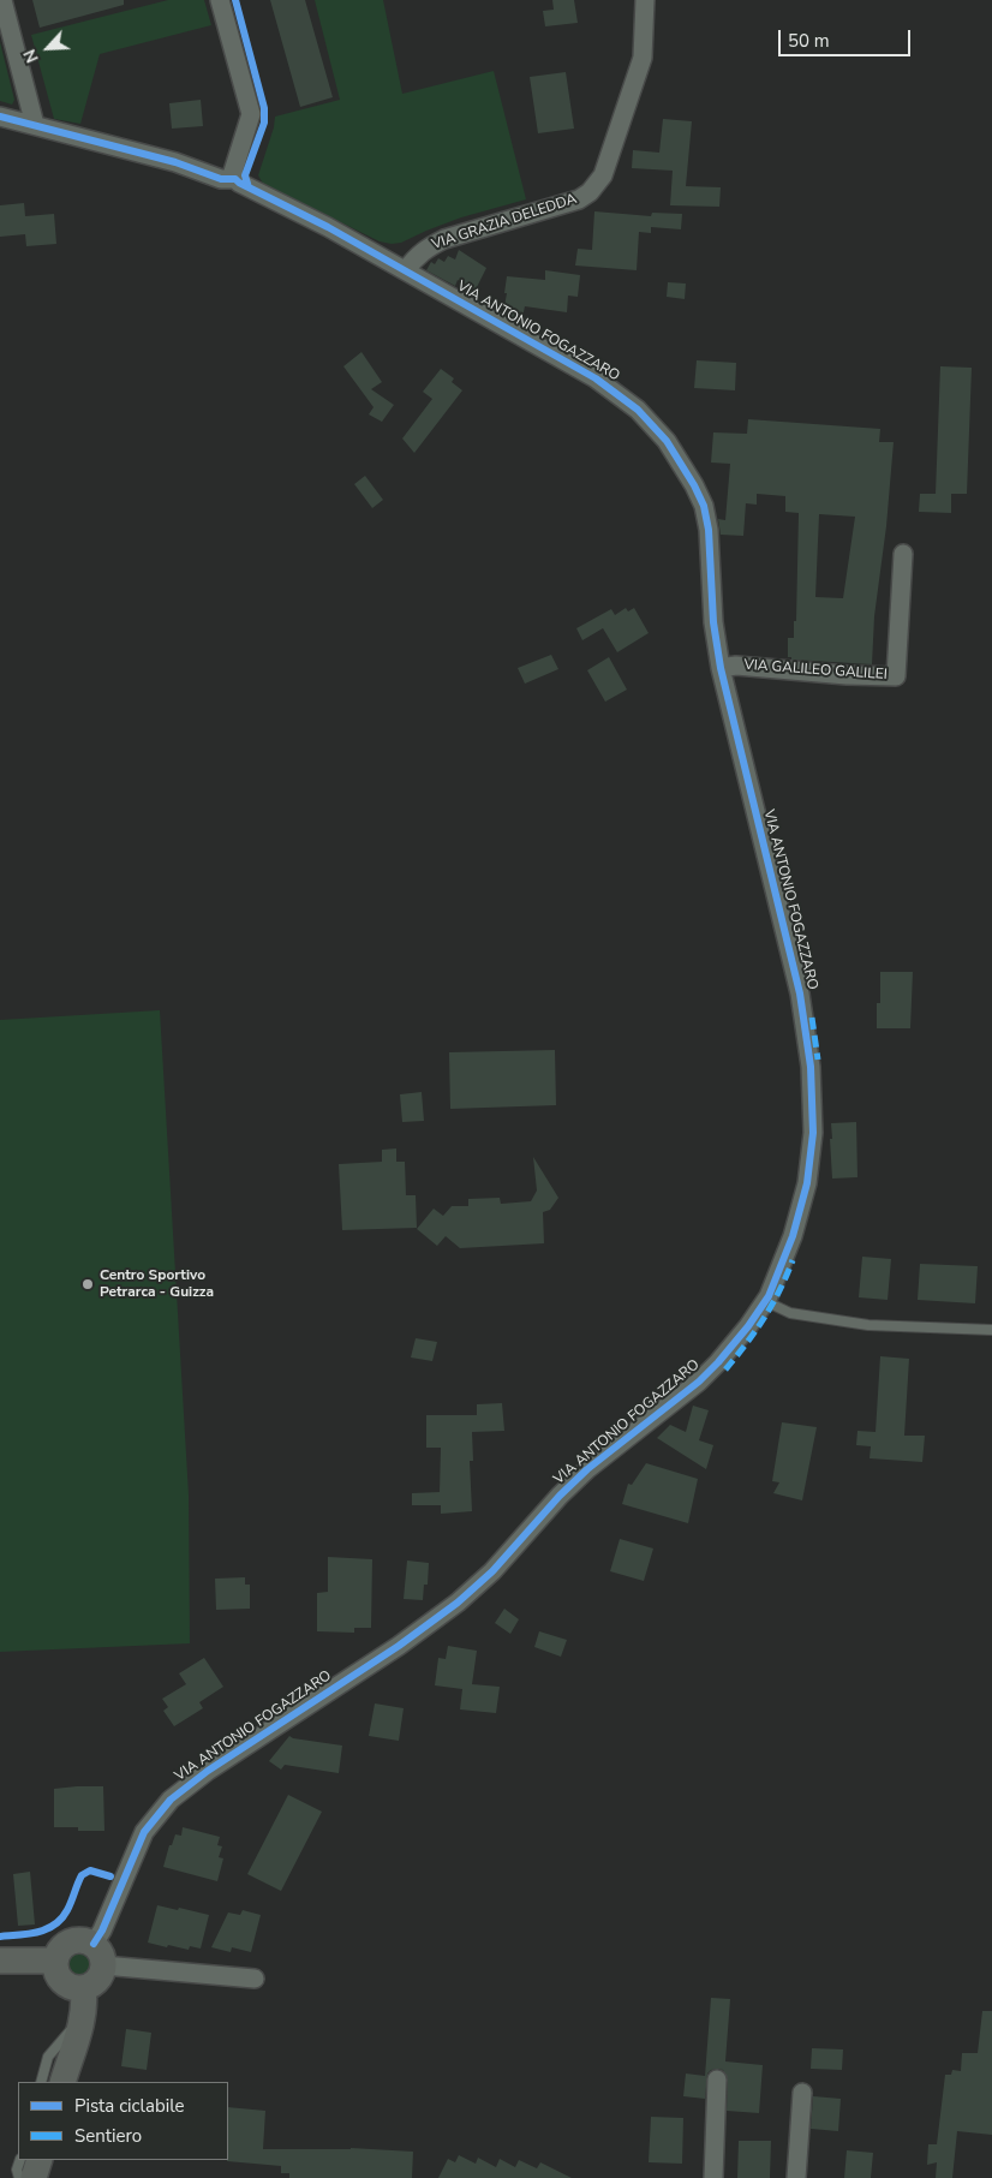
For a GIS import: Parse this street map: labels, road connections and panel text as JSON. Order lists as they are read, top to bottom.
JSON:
{
  "streets": {
    "street": ["VIA GRAZIA DELEDDA", "VIA ANTONIO FOGAZZARO", "VIA GALILEO GALILEI"]
  },
  "crossings": [
    ["VIA GRAZIA DELEDDA", "VIA ANTONIO FOGAZZARO"],
    ["VIA ANTONIO FOGAZZARO", "VIA GALILEO GALILEI"]
  ],
  "places": ["Centro Sportivo Petrarca - Guizza"],
  "legend": ["Pista ciclabile", "Sentiero"],
  "scale_bar": "50 m",
  "north": "bottom left"
}
